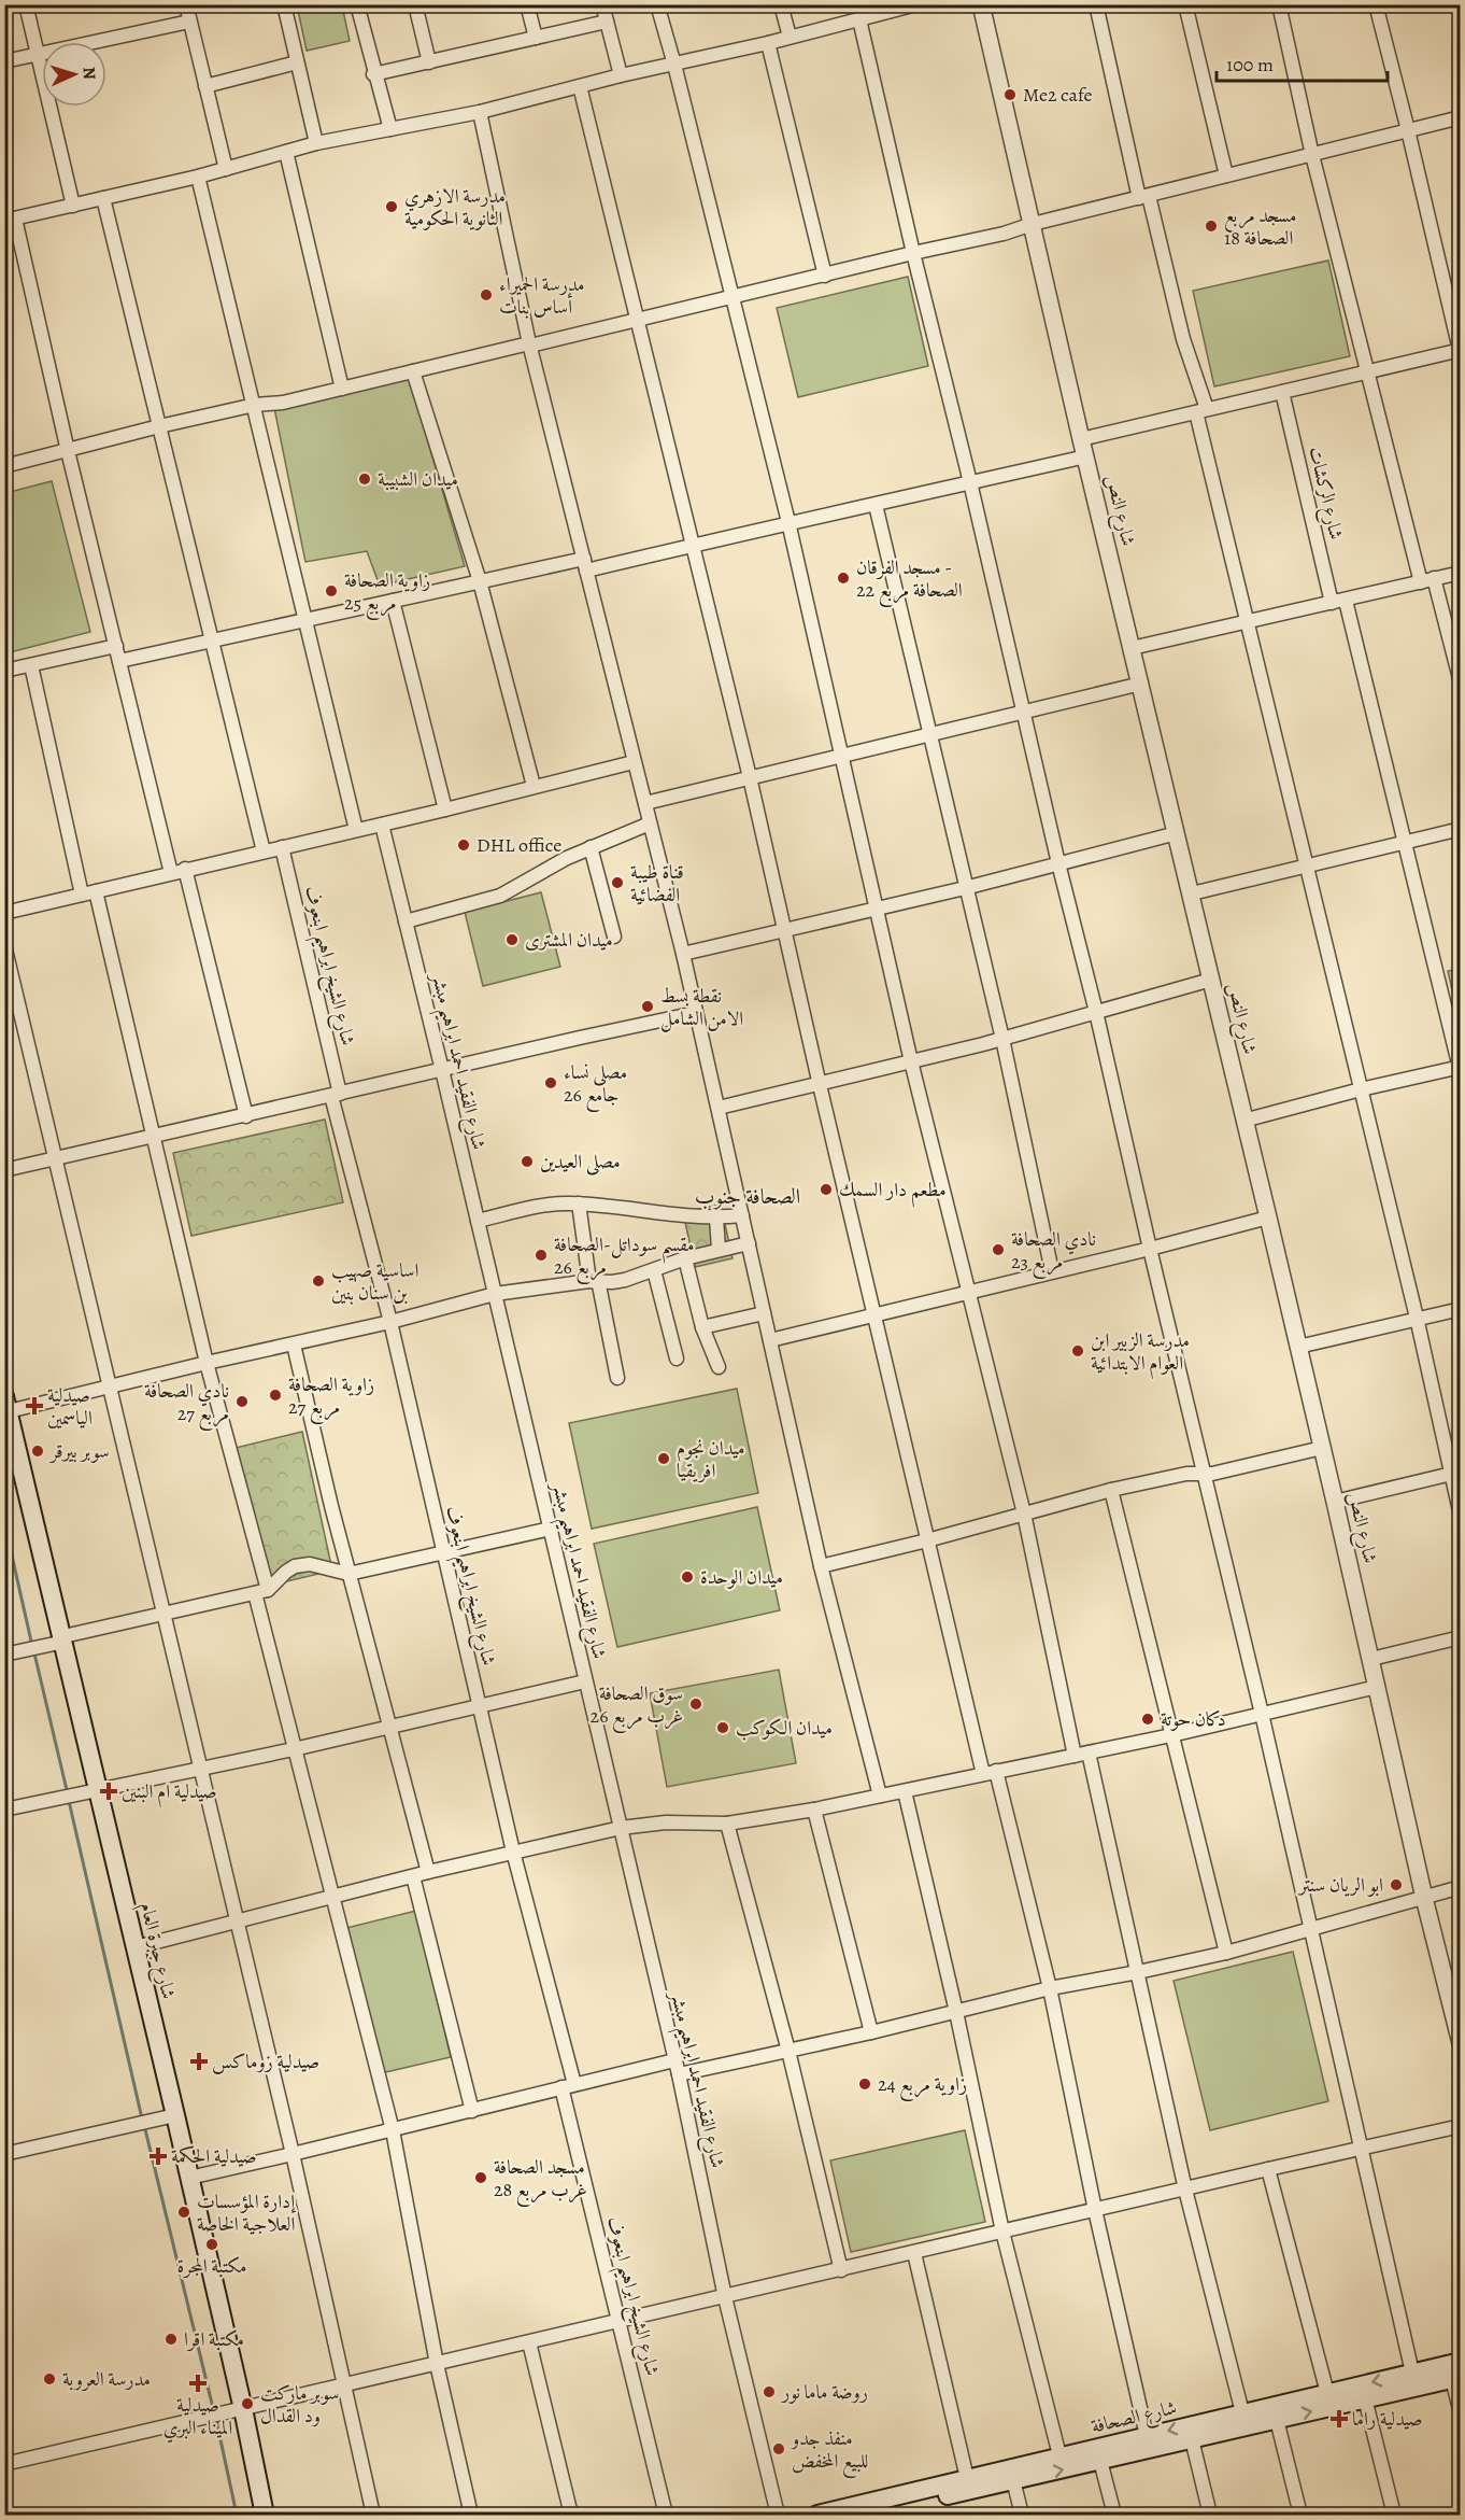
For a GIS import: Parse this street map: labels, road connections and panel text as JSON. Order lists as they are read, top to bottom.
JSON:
{
  "streets": {
    "main road": ["شارع جبرة العام", "شارع الصحافة"],
    "street": [
      "شارع الركشات",
      "شارع النص",
      "شارع الشيخ ابراهيم ابنعوف",
      "شارع الفقيد احمد ابراهيم مبشر"
    ]
  },
  "districts": ["الصحافة جنوب"],
  "places": {
    "other": [
      "Me2 cafe",
      "مدرسة الازهري الثانوية الحكومية",
      "مسجد مربع 18 الصحافة",
      "مدرسة الحميراء أساس بنات",
      "ميدان الشبيبة",
      "مسجد الفرقان - الصحافة مربع 22",
      "زاوية الصحافة مربع 25",
      "DHL office",
      "قناة طيبة الفضائية",
      "ميدان المشترى",
      "نقطة بسط الامن الشامل",
      "مصلى نساء جامع 26",
      "مصلى العيدين",
      "مطعم دار السمك",
      "نادي الصحافة مربع 23",
      "مقسم سوداتل-الصحافة مربع 26",
      "اساسية صهيب بن سنان بنين",
      "مدرسة الزبير ابن العوام الابتدائية",
      "زاوية الصحافة مربع 27",
      "نادي الصحافة مربع 27",
      "سوبر بيرقر",
      "ميدان نجوم افريقيا",
      "ميدان الوحدة",
      "سوق الصحافة غرب مربع 26",
      "دكان حوتة",
      "ميدان الكوكب",
      "ابو الريان سنتر",
      "زاوية مربع 24",
      "مسجد الصحافة غرب مربع 28",
      "إدارة المؤسسات العلاجية الخاصة",
      "مكتبة المجرة",
      "مكتبة اقرا",
      "مدرسة العروبة",
      "روضة ماما نور",
      "سوبر ماركت ود القدال",
      "منفذ جدو للبيع المخفض"
    ],
    "health": [
      "صيدلية الياسمين",
      "صيدلية ام البنين",
      "صيدلية زوماكس",
      "صيدلية الحكمة",
      "صيدلية الميناء البري",
      "صيدلية راما"
    ]
  },
  "scale_bar": "100 m",
  "north": "right"
}
